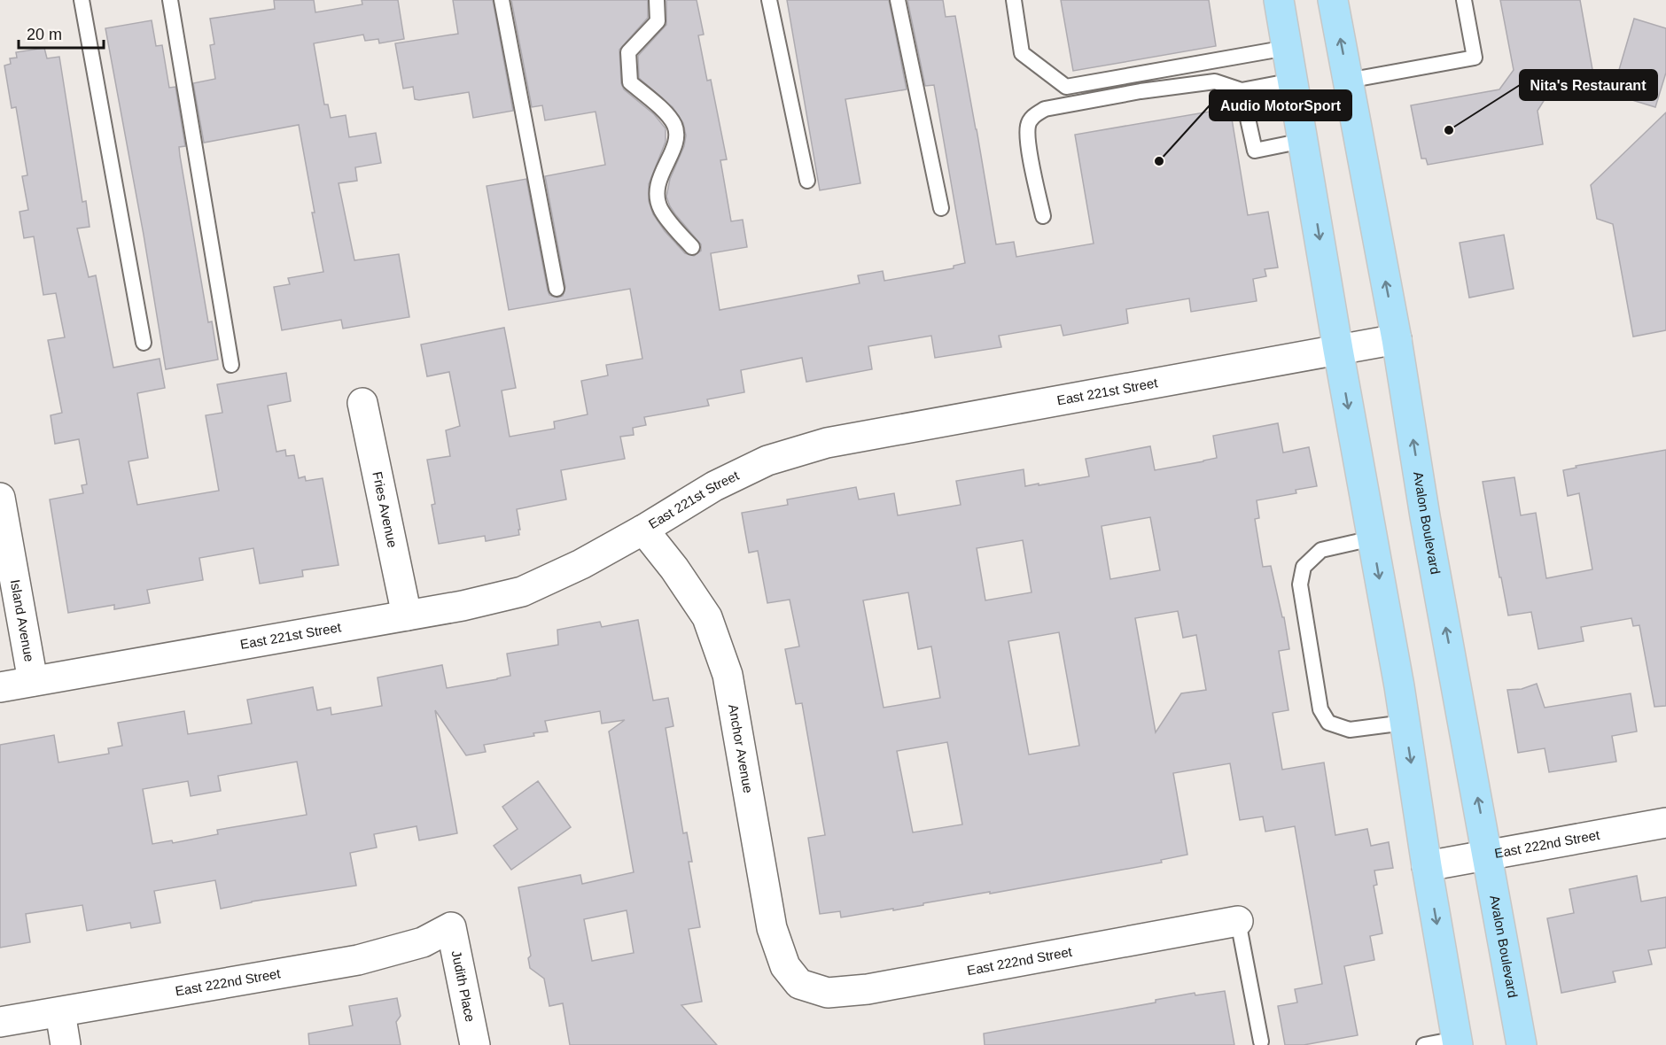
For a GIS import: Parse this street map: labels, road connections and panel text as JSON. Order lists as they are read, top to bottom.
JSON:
{
  "streets": {
    "main road": ["Avalon Boulevard"],
    "street": [
      "East 221st Street",
      "Fries Avenue",
      "Island Avenue",
      "Anchor Avenue",
      "East 222nd Street",
      "Judith Place"
    ]
  },
  "crossings": [
    ["East 221st Street", "Fries Avenue"],
    ["East 221st Street", "Avalon Boulevard"],
    ["East 221st Street", "Island Avenue"],
    ["East 221st Street", "Anchor Avenue"],
    ["Avalon Boulevard", "East 222nd Street"],
    ["Anchor Avenue", "East 222nd Street"],
    ["East 222nd Street", "Judith Place"]
  ],
  "places": ["Nita's Restaurant", "Audio MotorSport"],
  "scale_bar": "20 m"
}
